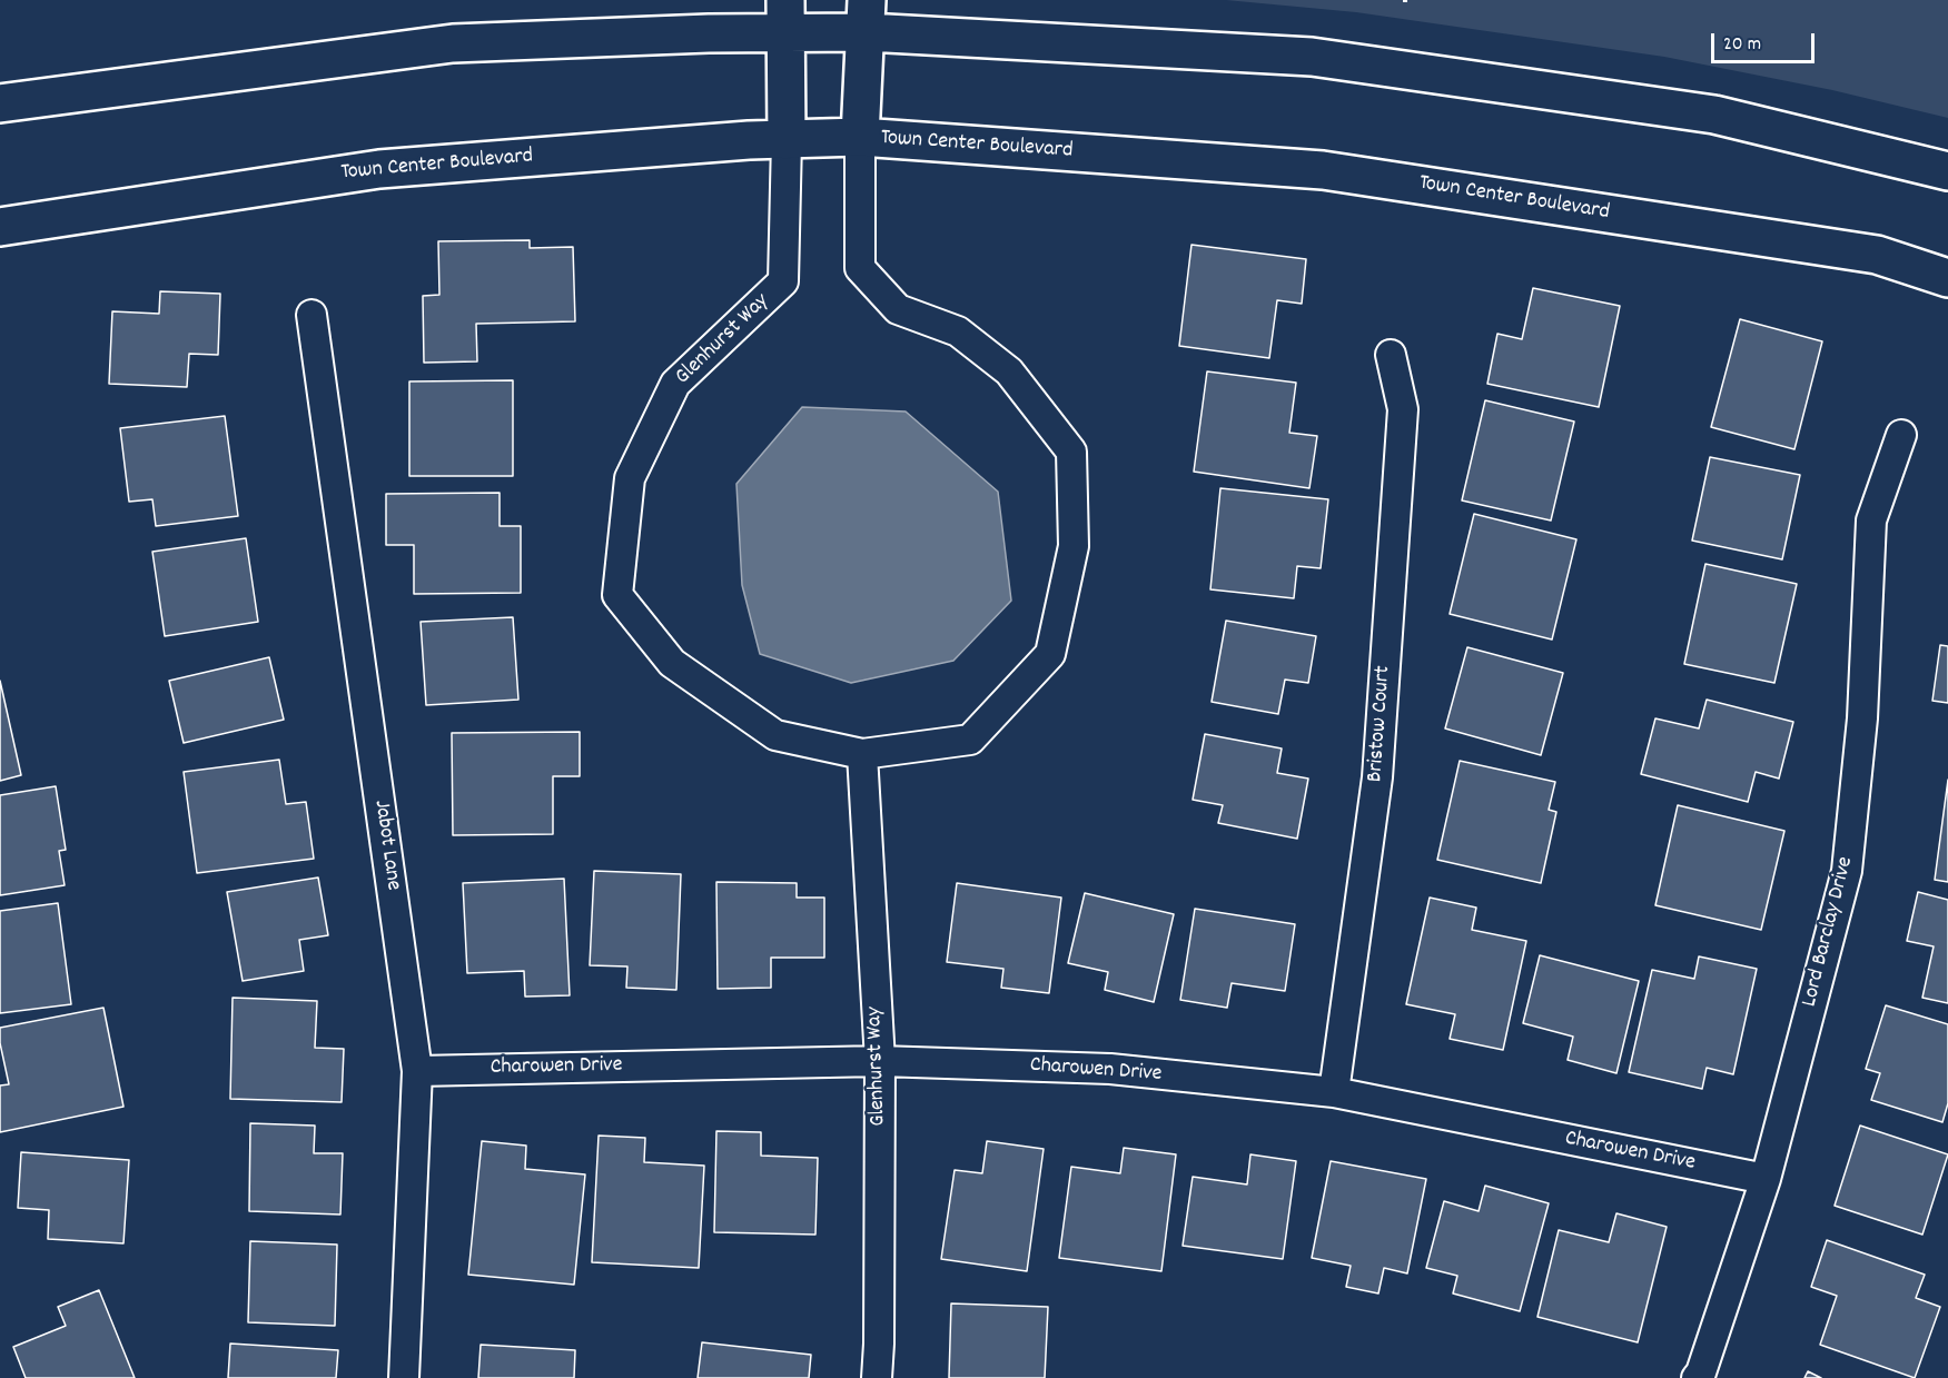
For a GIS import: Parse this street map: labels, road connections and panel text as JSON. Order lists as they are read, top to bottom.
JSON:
{
  "streets": {
    "street": [
      "Town Center Boulevard",
      "Glenhurst Way",
      "Bristow Court",
      "Jabot Lane",
      "Lord Barclay Drive",
      "Charowen Drive"
    ]
  },
  "crossings": [
    ["Town Center Boulevard", "Glenhurst Way"],
    ["Glenhurst Way", "Charowen Drive"],
    ["Bristow Court", "Charowen Drive"],
    ["Jabot Lane", "Charowen Drive"],
    ["Lord Barclay Drive", "Charowen Drive"]
  ],
  "scale_bar": "20 m"
}
